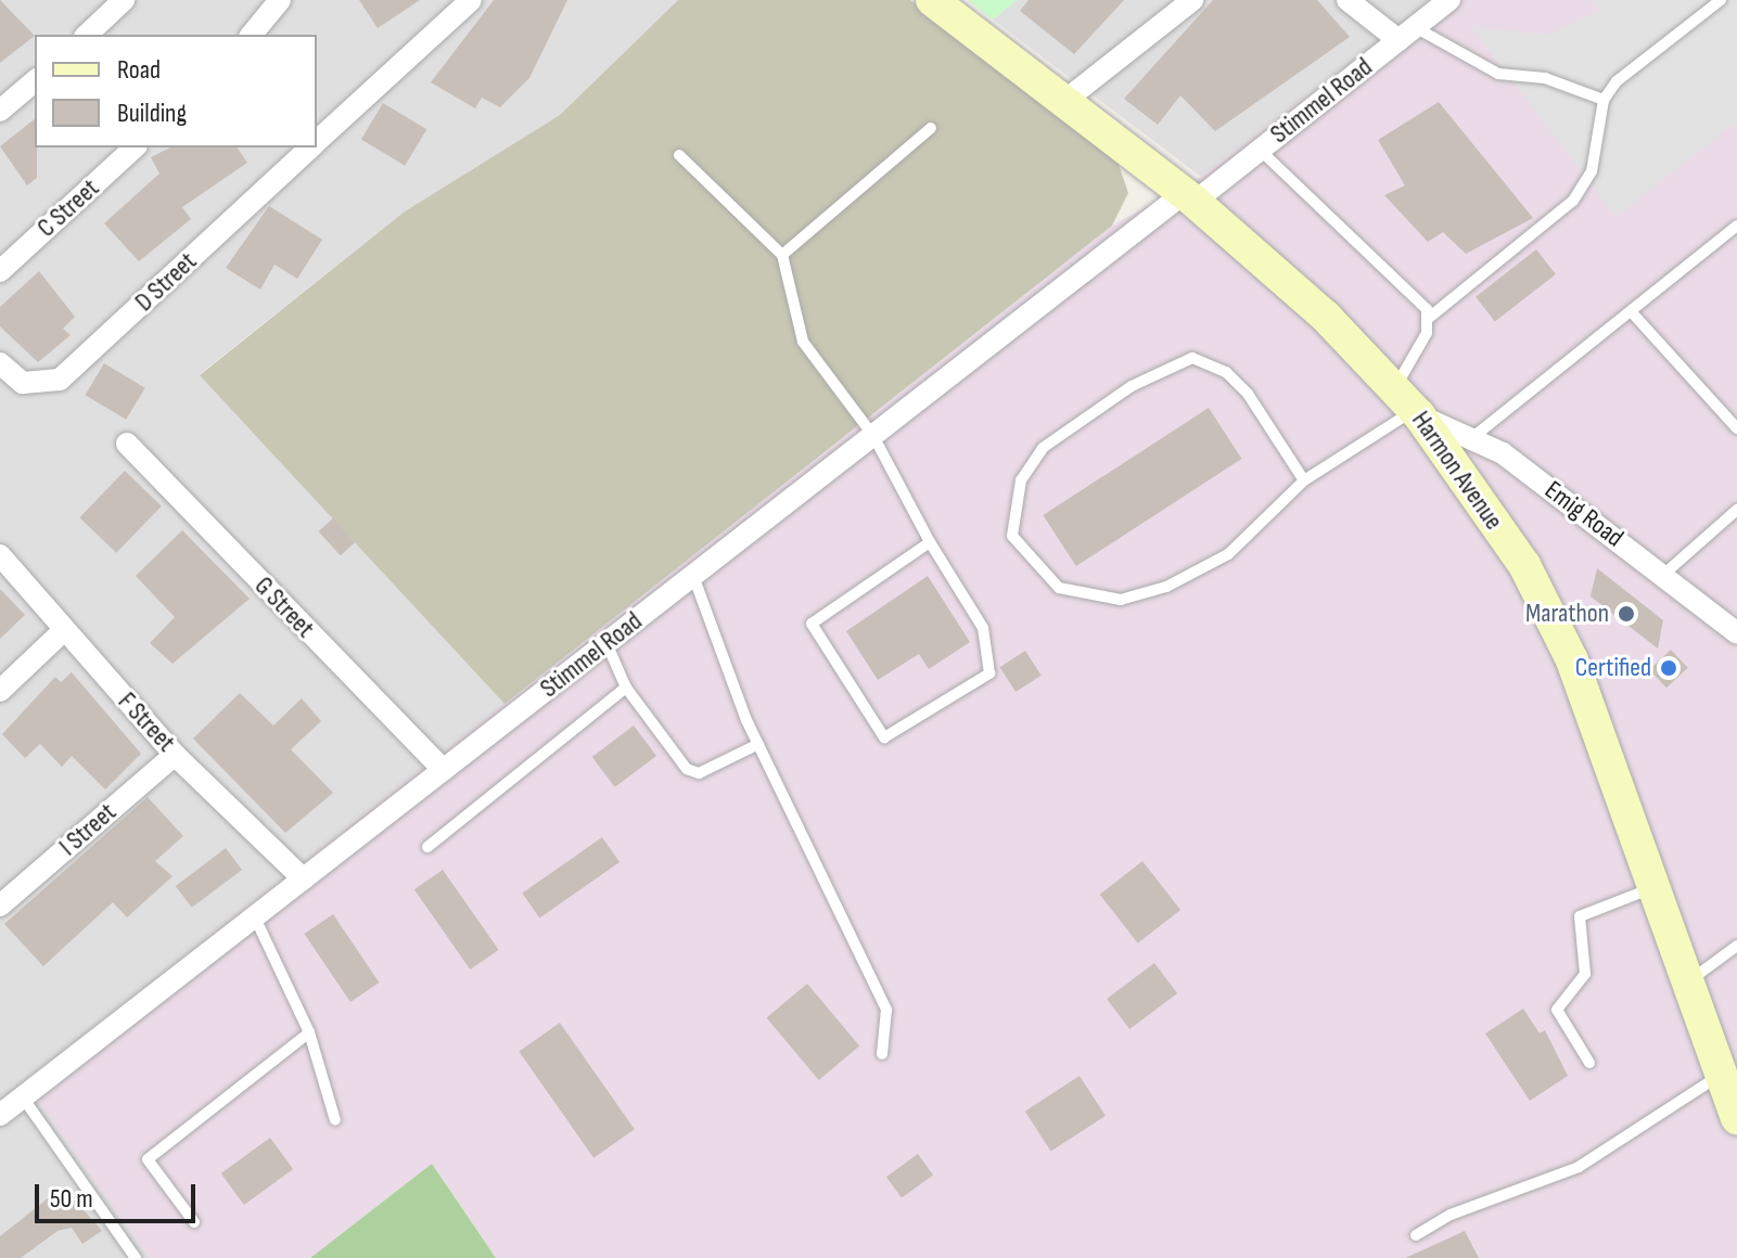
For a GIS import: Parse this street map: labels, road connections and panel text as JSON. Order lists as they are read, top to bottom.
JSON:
{
  "streets": {
    "main road": ["Harmon Avenue"],
    "street": [
      "Stimmel Road",
      "C Street",
      "D Street",
      "Emig Road",
      "G Street",
      "F Street",
      "I Street"
    ]
  },
  "crossings": [
    ["Stimmel Road", "Harmon Avenue"],
    ["Stimmel Road", "G Street"],
    ["Stimmel Road", "F Street"],
    ["Harmon Avenue", "Emig Road"],
    ["F Street", "I Street"]
  ],
  "places": ["Marathon", "Certified"],
  "legend": ["Road", "Building"],
  "scale_bar": "50 m"
}
